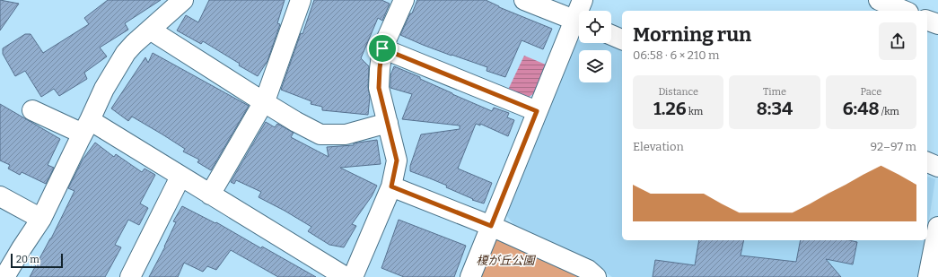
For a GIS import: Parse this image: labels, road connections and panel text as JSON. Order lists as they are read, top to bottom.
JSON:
{
  "parks": ["榎が丘公園"],
  "scale_bar": "20 m",
  "page": {
    "heading": ["Morning run", "06:58 · 6 × 210 m"],
    "stats": [
      ["Distance", "1.26 km"],
      ["Time", "8:34"],
      ["Pace", "6:48 /km"]
    ],
    "chart": ["Elevation", "92–97 m"],
    "scale": "20 m"
  }
}
